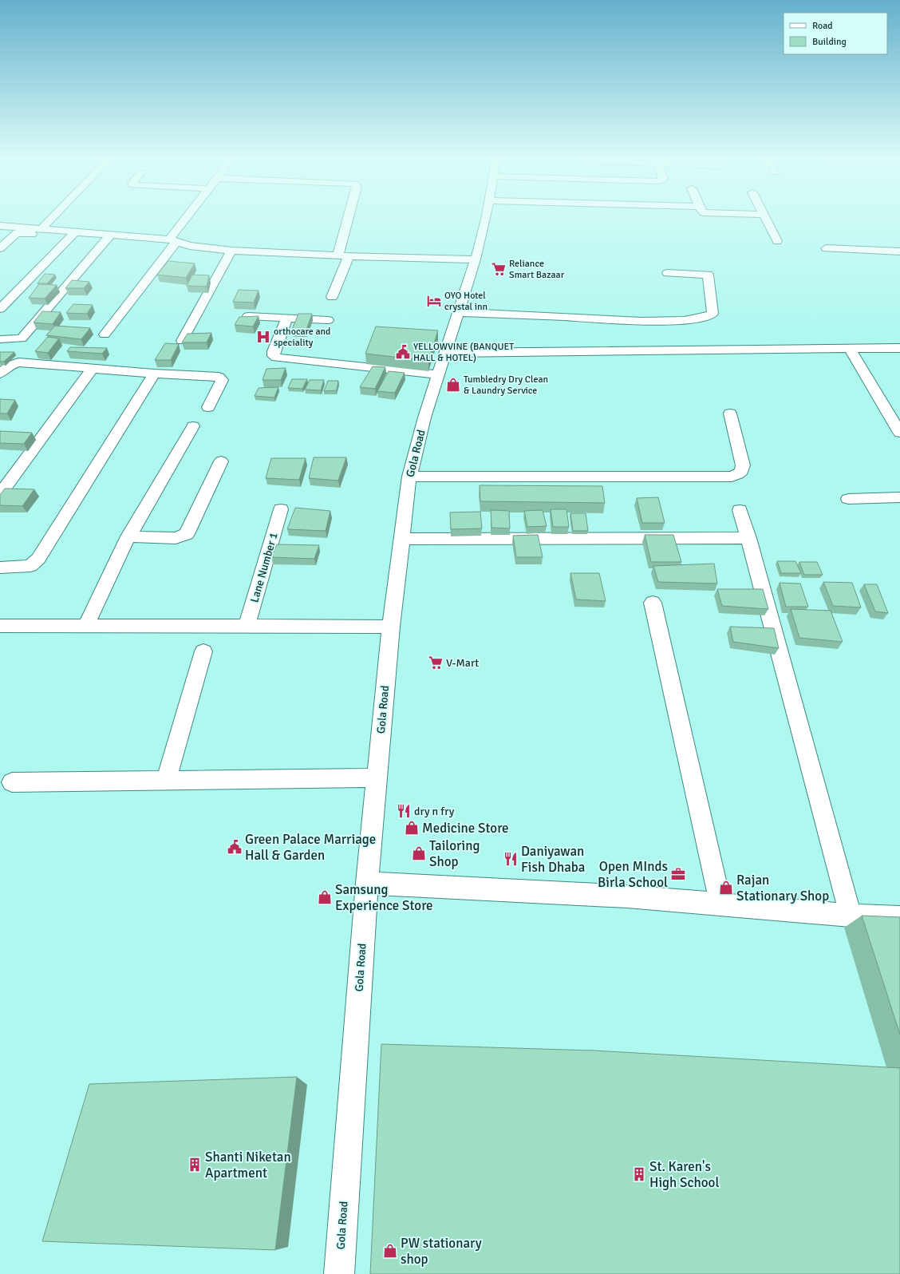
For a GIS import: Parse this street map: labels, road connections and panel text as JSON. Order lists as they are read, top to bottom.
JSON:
{
  "streets": {
    "street": ["Gola Road", "Lane Number 1"]
  },
  "places": {
    "supermarket": ["Reliance Smart Bazaar", "V-Mart"],
    "hotel": ["OYO Hotel crystal inn"],
    "hospital": ["orthocare and speciality"],
    "public building": ["YELLOWVINE (BANQUET HALL & HOTEL)", "Green Palace Marriage Hall & Garden"],
    "shop": [
      "Tumbledry Dry Clean & Laundry Service",
      "Medicine Store",
      "Tailoring Shop",
      "Rajan Stationary Shop",
      "Samsung Experience Store",
      "PW stationary shop"
    ],
    "restaurant": ["dry n fry", "Daniyawan Fish Dhaba"],
    "office": ["Open MInds Birla School"],
    "building": ["Shanti Niketan Apartment", "St. Karen's High School"]
  },
  "legend": ["Road", "Building"]
}
